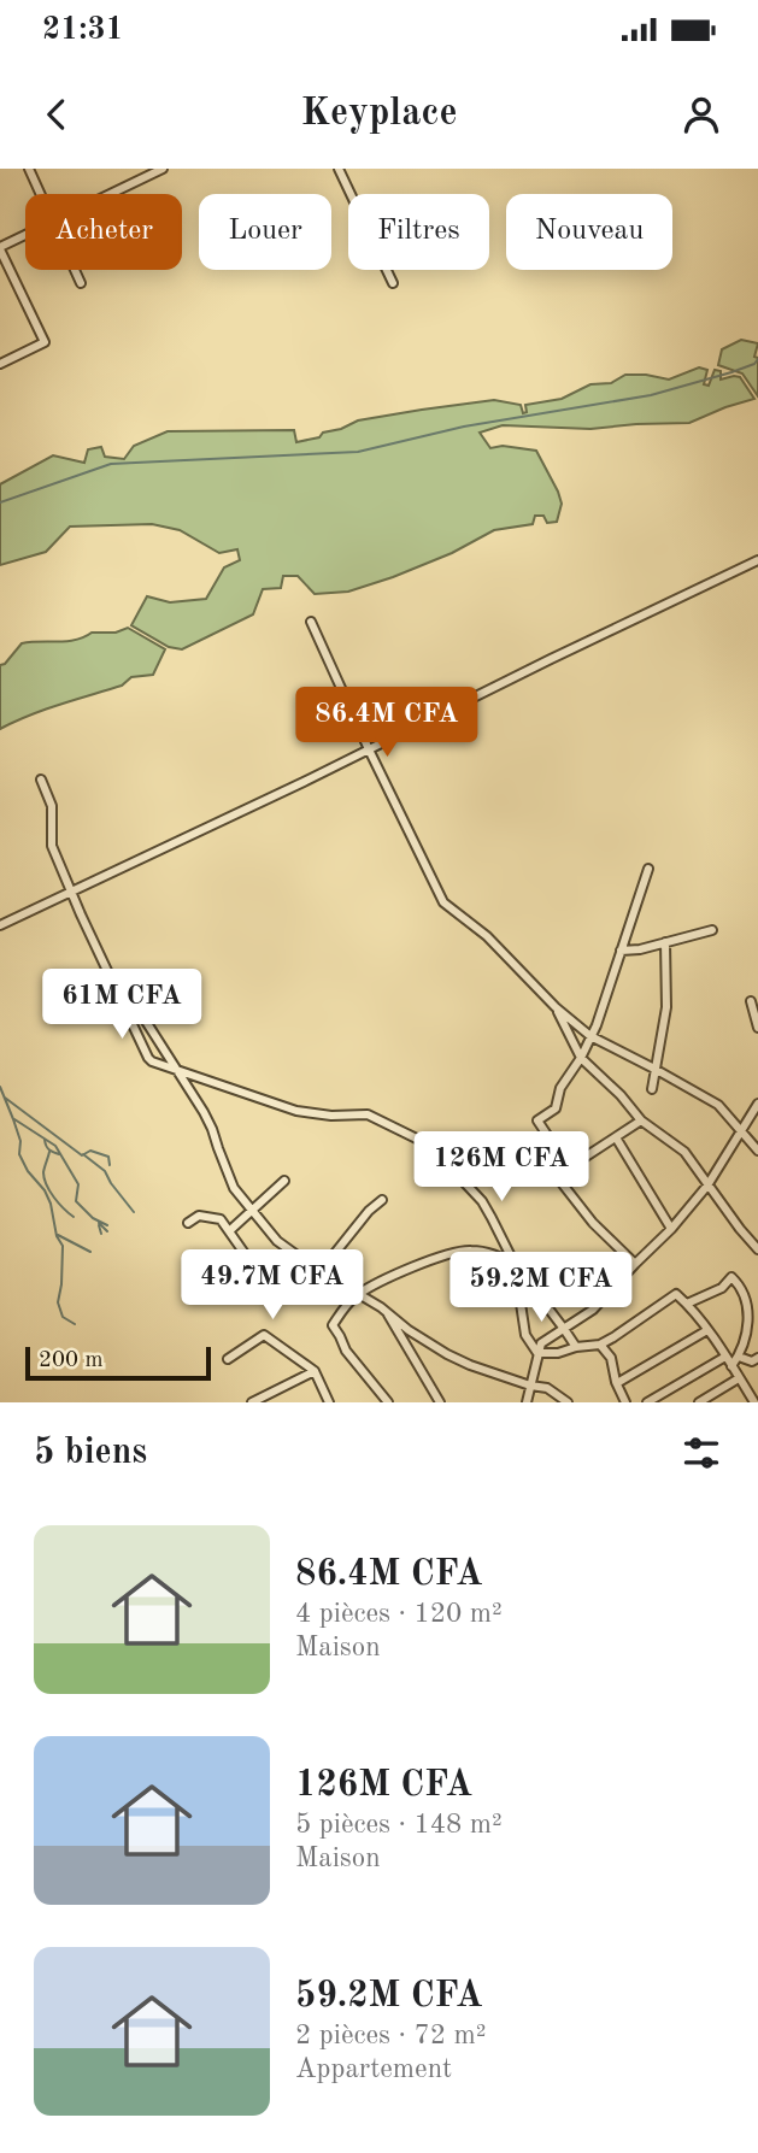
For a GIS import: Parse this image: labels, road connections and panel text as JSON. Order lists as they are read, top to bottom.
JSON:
{
  "scale_bar": "200 m",
  "page": {
    "status": "21:31",
    "header": "Keyplace",
    "chip": [
      "Acheter",
      "Louer",
      "Filtres",
      "Nouveau"
    ],
    "price": [
      "86.4M CFA",
      "61M CFA",
      "126M CFA",
      "49.7M CFA",
      "59.2M CFA"
    ],
    "scale": "200 m",
    "heading": "5 biens",
    "list": [
      {
        "name": "86.4M CFA",
        "note": "4 pièces · 120 m² · Maison"
      },
      {
        "name": "126M CFA",
        "note": "5 pièces · 148 m² · Maison"
      },
      {
        "name": "59.2M CFA",
        "note": "2 pièces · 72 m² · Appartement"
      }
    ]
  }
}
